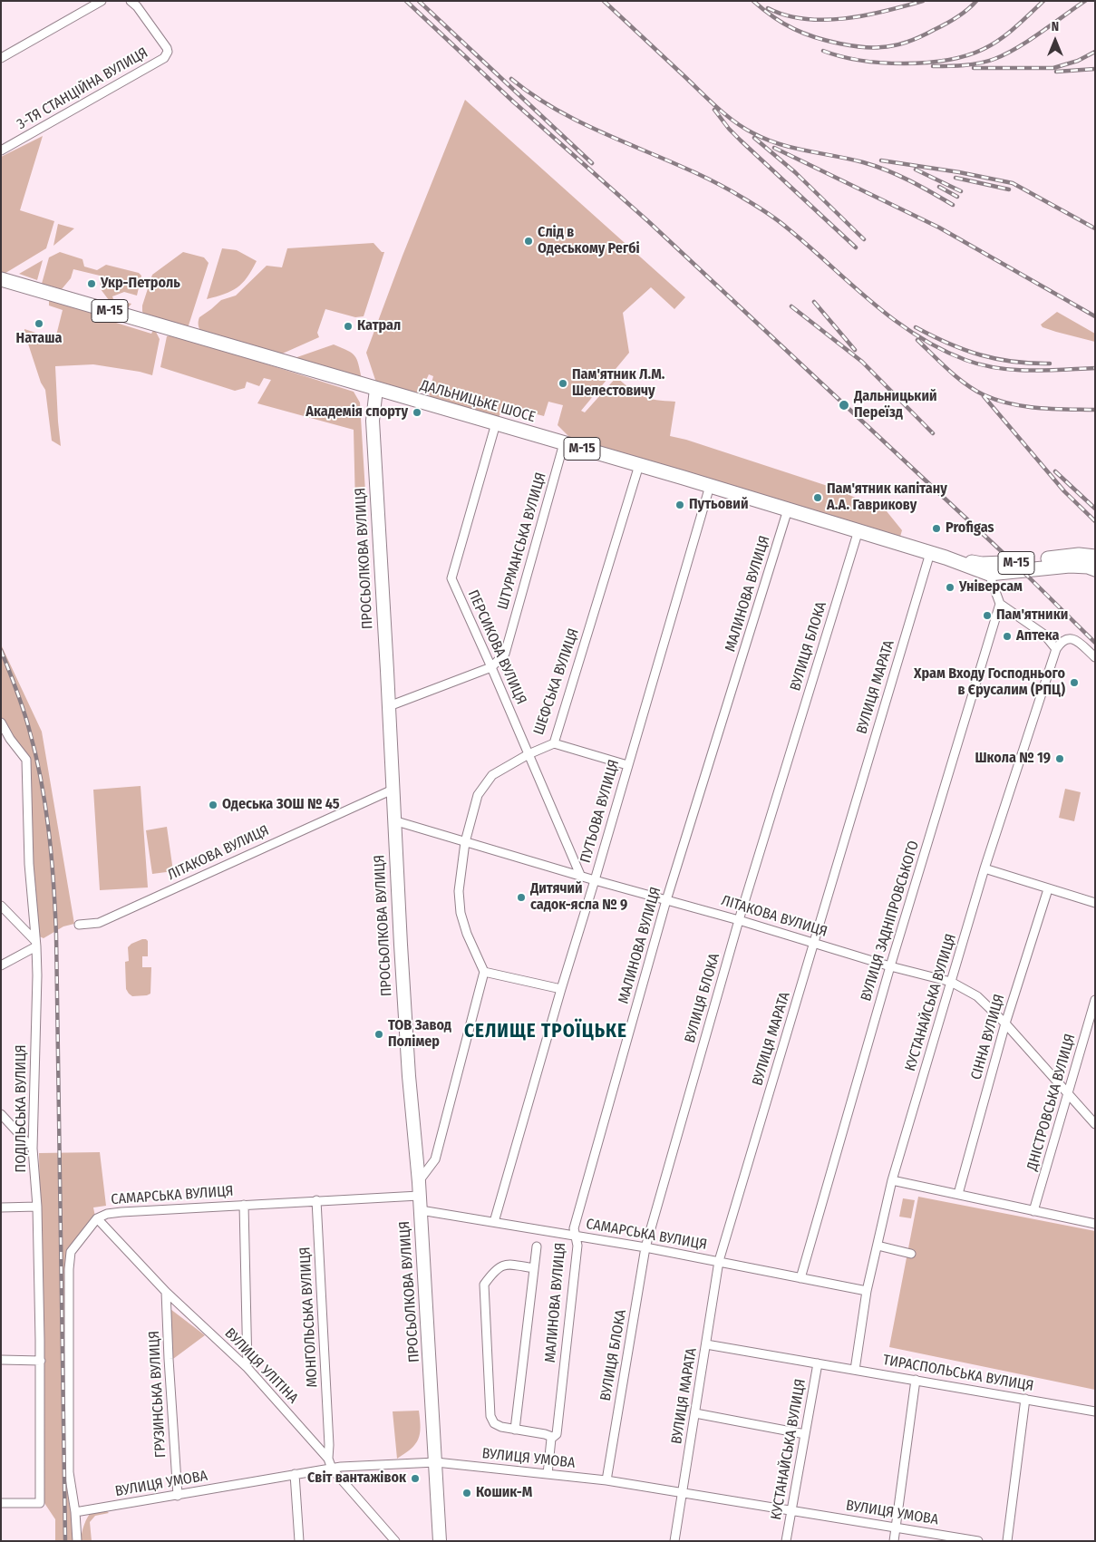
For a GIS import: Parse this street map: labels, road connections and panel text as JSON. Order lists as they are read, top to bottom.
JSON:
{
  "streets": {
    "main road": ["М-15", "ДАЛЬНИЦЬКЕ ШОСЕ"],
    "street": [
      "3-ТЯ СТАНЦІЙНА ВУЛИЦЯ",
      "ШТУРМАНСЬКА ВУЛИЦЯ",
      "ПРОСЬОЛКОВА ВУЛИЦЯ",
      "МАЛИНОВА ВУЛИЦЯ",
      "ВУЛИЦЯ БЛОКА",
      "ПЕРСИКОВА ВУЛИЦЯ",
      "ШЕФСЬКА ВУЛИЦЯ",
      "ВУЛИЦЯ МАРАТА",
      "ПУТЬОВА ВУЛИЦЯ",
      "ЛІТАКОВА ВУЛИЦЯ",
      "ВУЛИЦЯ ЗАДНІПРОВСЬКОГО",
      "КУСТАНАЙСЬКА ВУЛИЦЯ",
      "СІННА ВУЛИЦЯ",
      "ДНІСТРОВСЬКА ВУЛИЦЯ",
      "ПОДІЛЬСЬКА ВУЛИЦЯ",
      "САМАРСЬКА ВУЛИЦЯ",
      "МОНГОЛЬСЬКА ВУЛИЦЯ",
      "ВУЛИЦЯ УЛІТІНА",
      "ТИРАСПОЛЬСЬКА ВУЛИЦЯ",
      "ГРУЗИНСЬКА ВУЛИЦЯ",
      "ВУЛИЦЯ УМОВА"
    ]
  },
  "crossings": [
    ["М-15", "ДАЛЬНИЦЬКЕ ШОСЕ"],
    ["ДАЛЬНИЦЬКЕ ШОСЕ", "ШТУРМАНСЬКА ВУЛИЦЯ"],
    ["ДАЛЬНИЦЬКЕ ШОСЕ", "ПРОСЬОЛКОВА ВУЛИЦЯ"],
    ["ДАЛЬНИЦЬКЕ ШОСЕ", "МАЛИНОВА ВУЛИЦЯ"],
    ["ДАЛЬНИЦЬКЕ ШОСЕ", "ВУЛИЦЯ БЛОКА"],
    ["ДАЛЬНИЦЬКЕ ШОСЕ", "ПЕРСИКОВА ВУЛИЦЯ"],
    ["ДАЛЬНИЦЬКЕ ШОСЕ", "ШЕФСЬКА ВУЛИЦЯ"],
    ["ДАЛЬНИЦЬКЕ ШОСЕ", "ВУЛИЦЯ МАРАТА"],
    ["ДАЛЬНИЦЬКЕ ШОСЕ", "ПУТЬОВА ВУЛИЦЯ"],
    ["ШТУРМАНСЬКА ВУЛИЦЯ", "ПРОСЬОЛКОВА ВУЛИЦЯ"],
    ["ШТУРМАНСЬКА ВУЛИЦЯ", "ПЕРСИКОВА ВУЛИЦЯ"],
    ["ПРОСЬОЛКОВА ВУЛИЦЯ", "ЛІТАКОВА ВУЛИЦЯ"],
    ["ПРОСЬОЛКОВА ВУЛИЦЯ", "САМАРСЬКА ВУЛИЦЯ"],
    ["ПРОСЬОЛКОВА ВУЛИЦЯ", "ВУЛИЦЯ УМОВА"],
    ["МАЛИНОВА ВУЛИЦЯ", "ЛІТАКОВА ВУЛИЦЯ"],
    ["МАЛИНОВА ВУЛИЦЯ", "САМАРСЬКА ВУЛИЦЯ"],
    ["МАЛИНОВА ВУЛИЦЯ", "ВУЛИЦЯ УМОВА"],
    ["ВУЛИЦЯ БЛОКА", "ЛІТАКОВА ВУЛИЦЯ"],
    ["ВУЛИЦЯ БЛОКА", "САМАРСЬКА ВУЛИЦЯ"],
    ["ВУЛИЦЯ БЛОКА", "ВУЛИЦЯ УМОВА"],
    ["ПЕРСИКОВА ВУЛИЦЯ", "ШЕФСЬКА ВУЛИЦЯ"],
    ["ПЕРСИКОВА ВУЛИЦЯ", "ЛІТАКОВА ВУЛИЦЯ"],
    ["ШЕФСЬКА ВУЛИЦЯ", "ЛІТАКОВА ВУЛИЦЯ"],
    ["ВУЛИЦЯ МАРАТА", "ЛІТАКОВА ВУЛИЦЯ"],
    ["ВУЛИЦЯ МАРАТА", "САМАРСЬКА ВУЛИЦЯ"],
    ["ВУЛИЦЯ МАРАТА", "ТИРАСПОЛЬСЬКА ВУЛИЦЯ"],
    ["ВУЛИЦЯ МАРАТА", "ВУЛИЦЯ УМОВА"],
    ["ПУТЬОВА ВУЛИЦЯ", "ЛІТАКОВА ВУЛИЦЯ"],
    ["ПУТЬОВА ВУЛИЦЯ", "САМАРСЬКА ВУЛИЦЯ"],
    ["ЛІТАКОВА ВУЛИЦЯ", "ВУЛИЦЯ ЗАДНІПРОВСЬКОГО"],
    ["ЛІТАКОВА ВУЛИЦЯ", "КУСТАНАЙСЬКА ВУЛИЦЯ"],
    ["ЛІТАКОВА ВУЛИЦЯ", "СІННА ВУЛИЦЯ"],
    ["ЛІТАКОВА ВУЛИЦЯ", "ДНІСТРОВСЬКА ВУЛИЦЯ"],
    ["ВУЛИЦЯ ЗАДНІПРОВСЬКОГО", "САМАРСЬКА ВУЛИЦЯ"],
    ["КУСТАНАЙСЬКА ВУЛИЦЯ", "САМАРСЬКА ВУЛИЦЯ"],
    ["КУСТАНАЙСЬКА ВУЛИЦЯ", "ТИРАСПОЛЬСЬКА ВУЛИЦЯ"],
    ["КУСТАНАЙСЬКА ВУЛИЦЯ", "ВУЛИЦЯ УМОВА"],
    ["САМАРСЬКА ВУЛИЦЯ", "МОНГОЛЬСЬКА ВУЛИЦЯ"],
    ["САМАРСЬКА ВУЛИЦЯ", "ВУЛИЦЯ УЛІТІНА"],
    ["САМАРСЬКА ВУЛИЦЯ", "ВУЛИЦЯ УМОВА"],
    ["МОНГОЛЬСЬКА ВУЛИЦЯ", "ВУЛИЦЯ УЛІТІНА"],
    ["ВУЛИЦЯ УЛІТІНА", "ГРУЗИНСЬКА ВУЛИЦЯ"],
    ["ВУЛИЦЯ УЛІТІНА", "ВУЛИЦЯ УМОВА"],
    ["ГРУЗИНСЬКА ВУЛИЦЯ", "ВУЛИЦЯ УМОВА"]
  ],
  "districts": ["СЕЛИЩЕ ТРОЇЦЬКЕ"],
  "places": [
    "Слід в Одеському Регбі",
    "Укр-Петроль",
    "Наташа",
    "Катрал",
    "Пам'ятник Л.М. Шелестовичу",
    "Дальницький Переїзд",
    "Академія спорту",
    "Пам'ятник капітану А.А. Гаврикову",
    "Путьовий",
    "Profigas",
    "Універсам",
    "Пам'ятники",
    "Аптека",
    "Храм Входу Господнього в Єрусалим (РПЦ)",
    "Школа № 19",
    "Одеська ЗОШ № 45",
    "Дитячий садок-ясла № 9",
    "ТОВ Завод Полімер",
    "Світ вантажівок",
    "Кошик-М"
  ],
  "north": "top"
}
